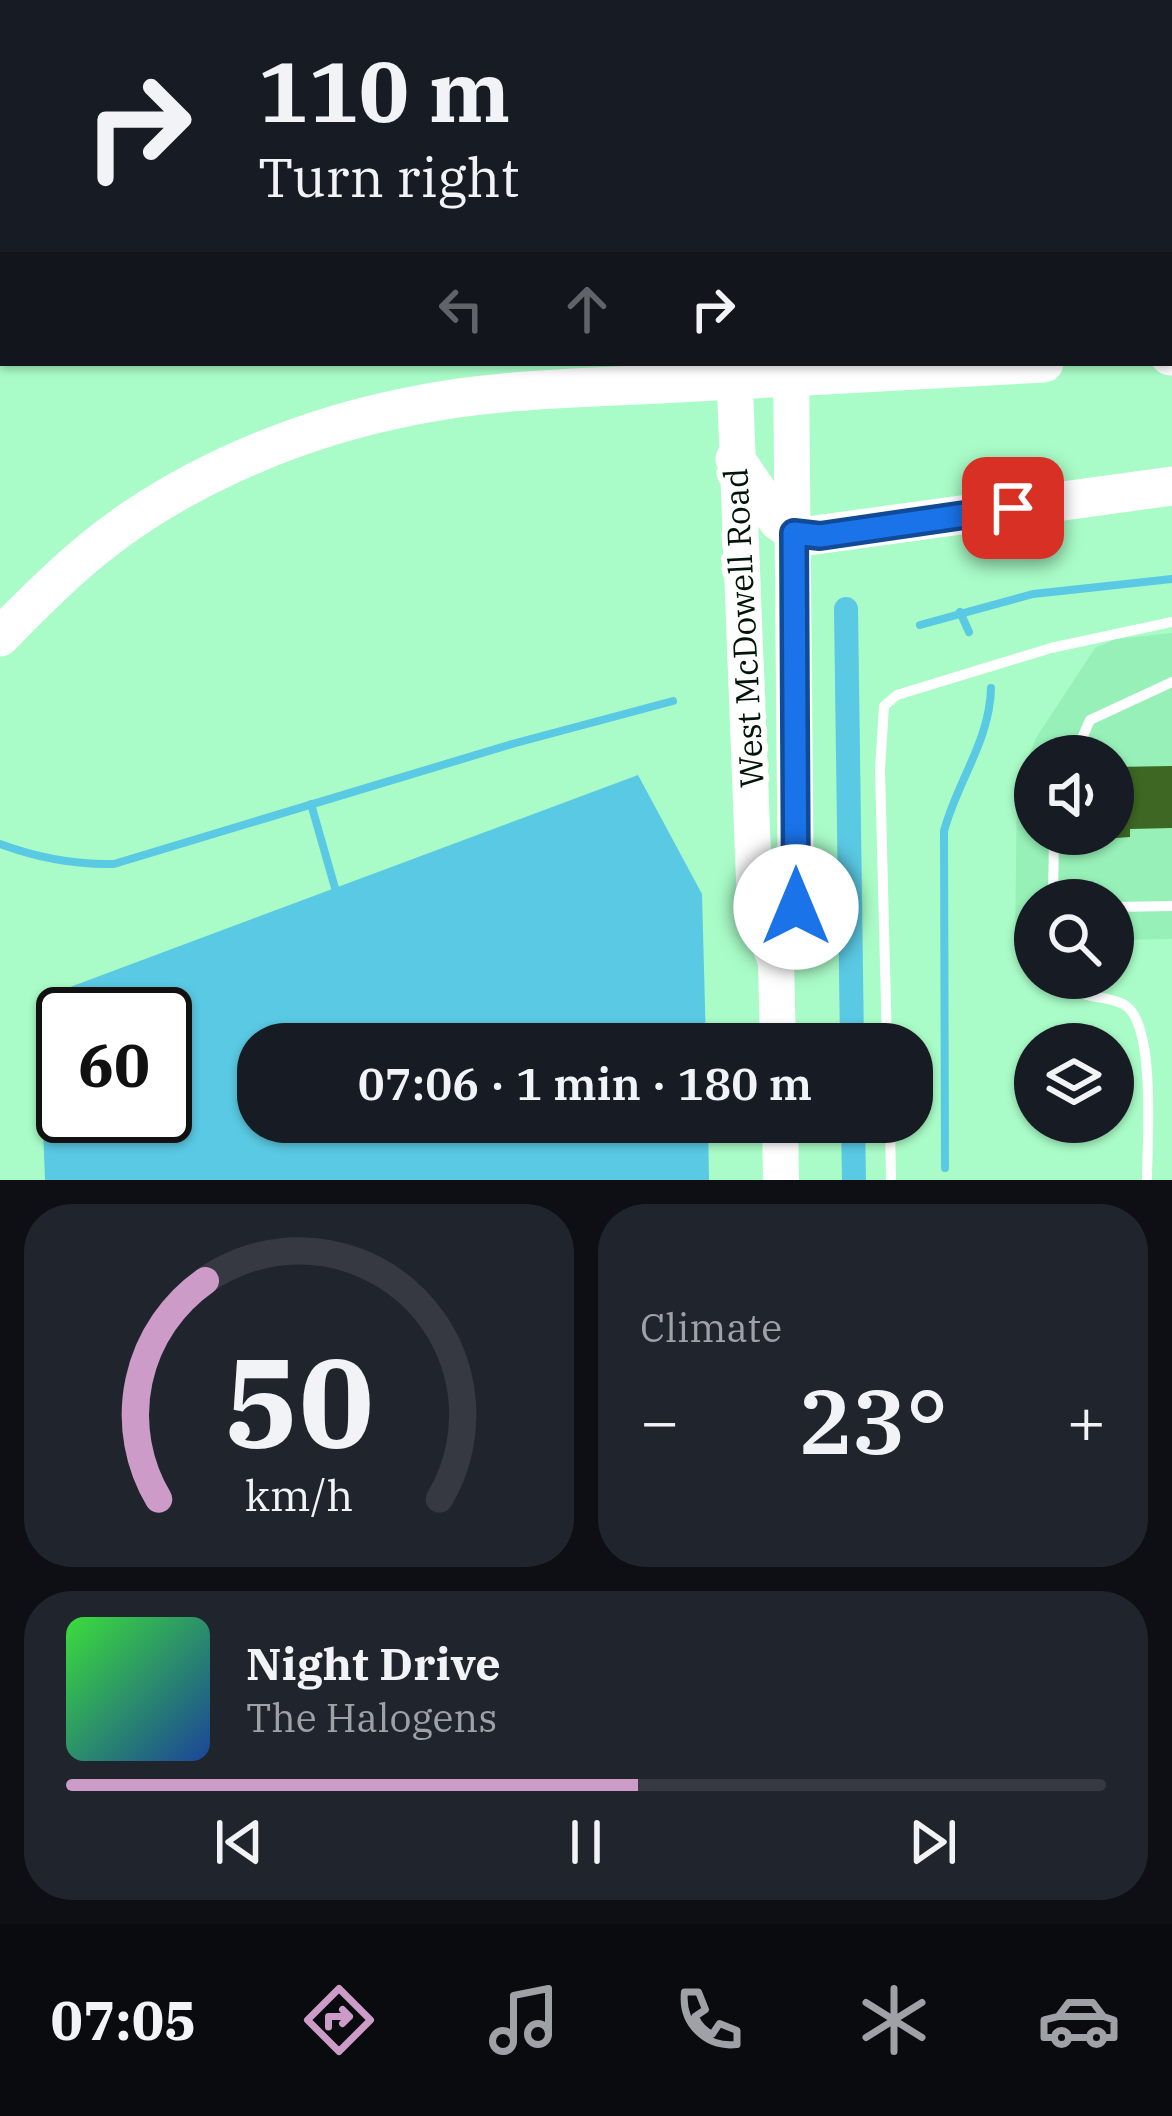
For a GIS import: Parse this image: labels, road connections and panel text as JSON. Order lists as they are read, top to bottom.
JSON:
{
  "streets": {
    "main road": ["West McDowell Road"]
  },
  "page": {
    "turn": ["110 m", "Turn right"],
    "limit": "60",
    "trip": "07:06 · 1 min · 180 m",
    "tile": "Climate",
    "heat": ["−", "23°", "+"],
    "song": ["Night Drive", "The Halogens"],
    "tabs": "07:05",
    "gauge": ["50", "km/h"]
  }
}
